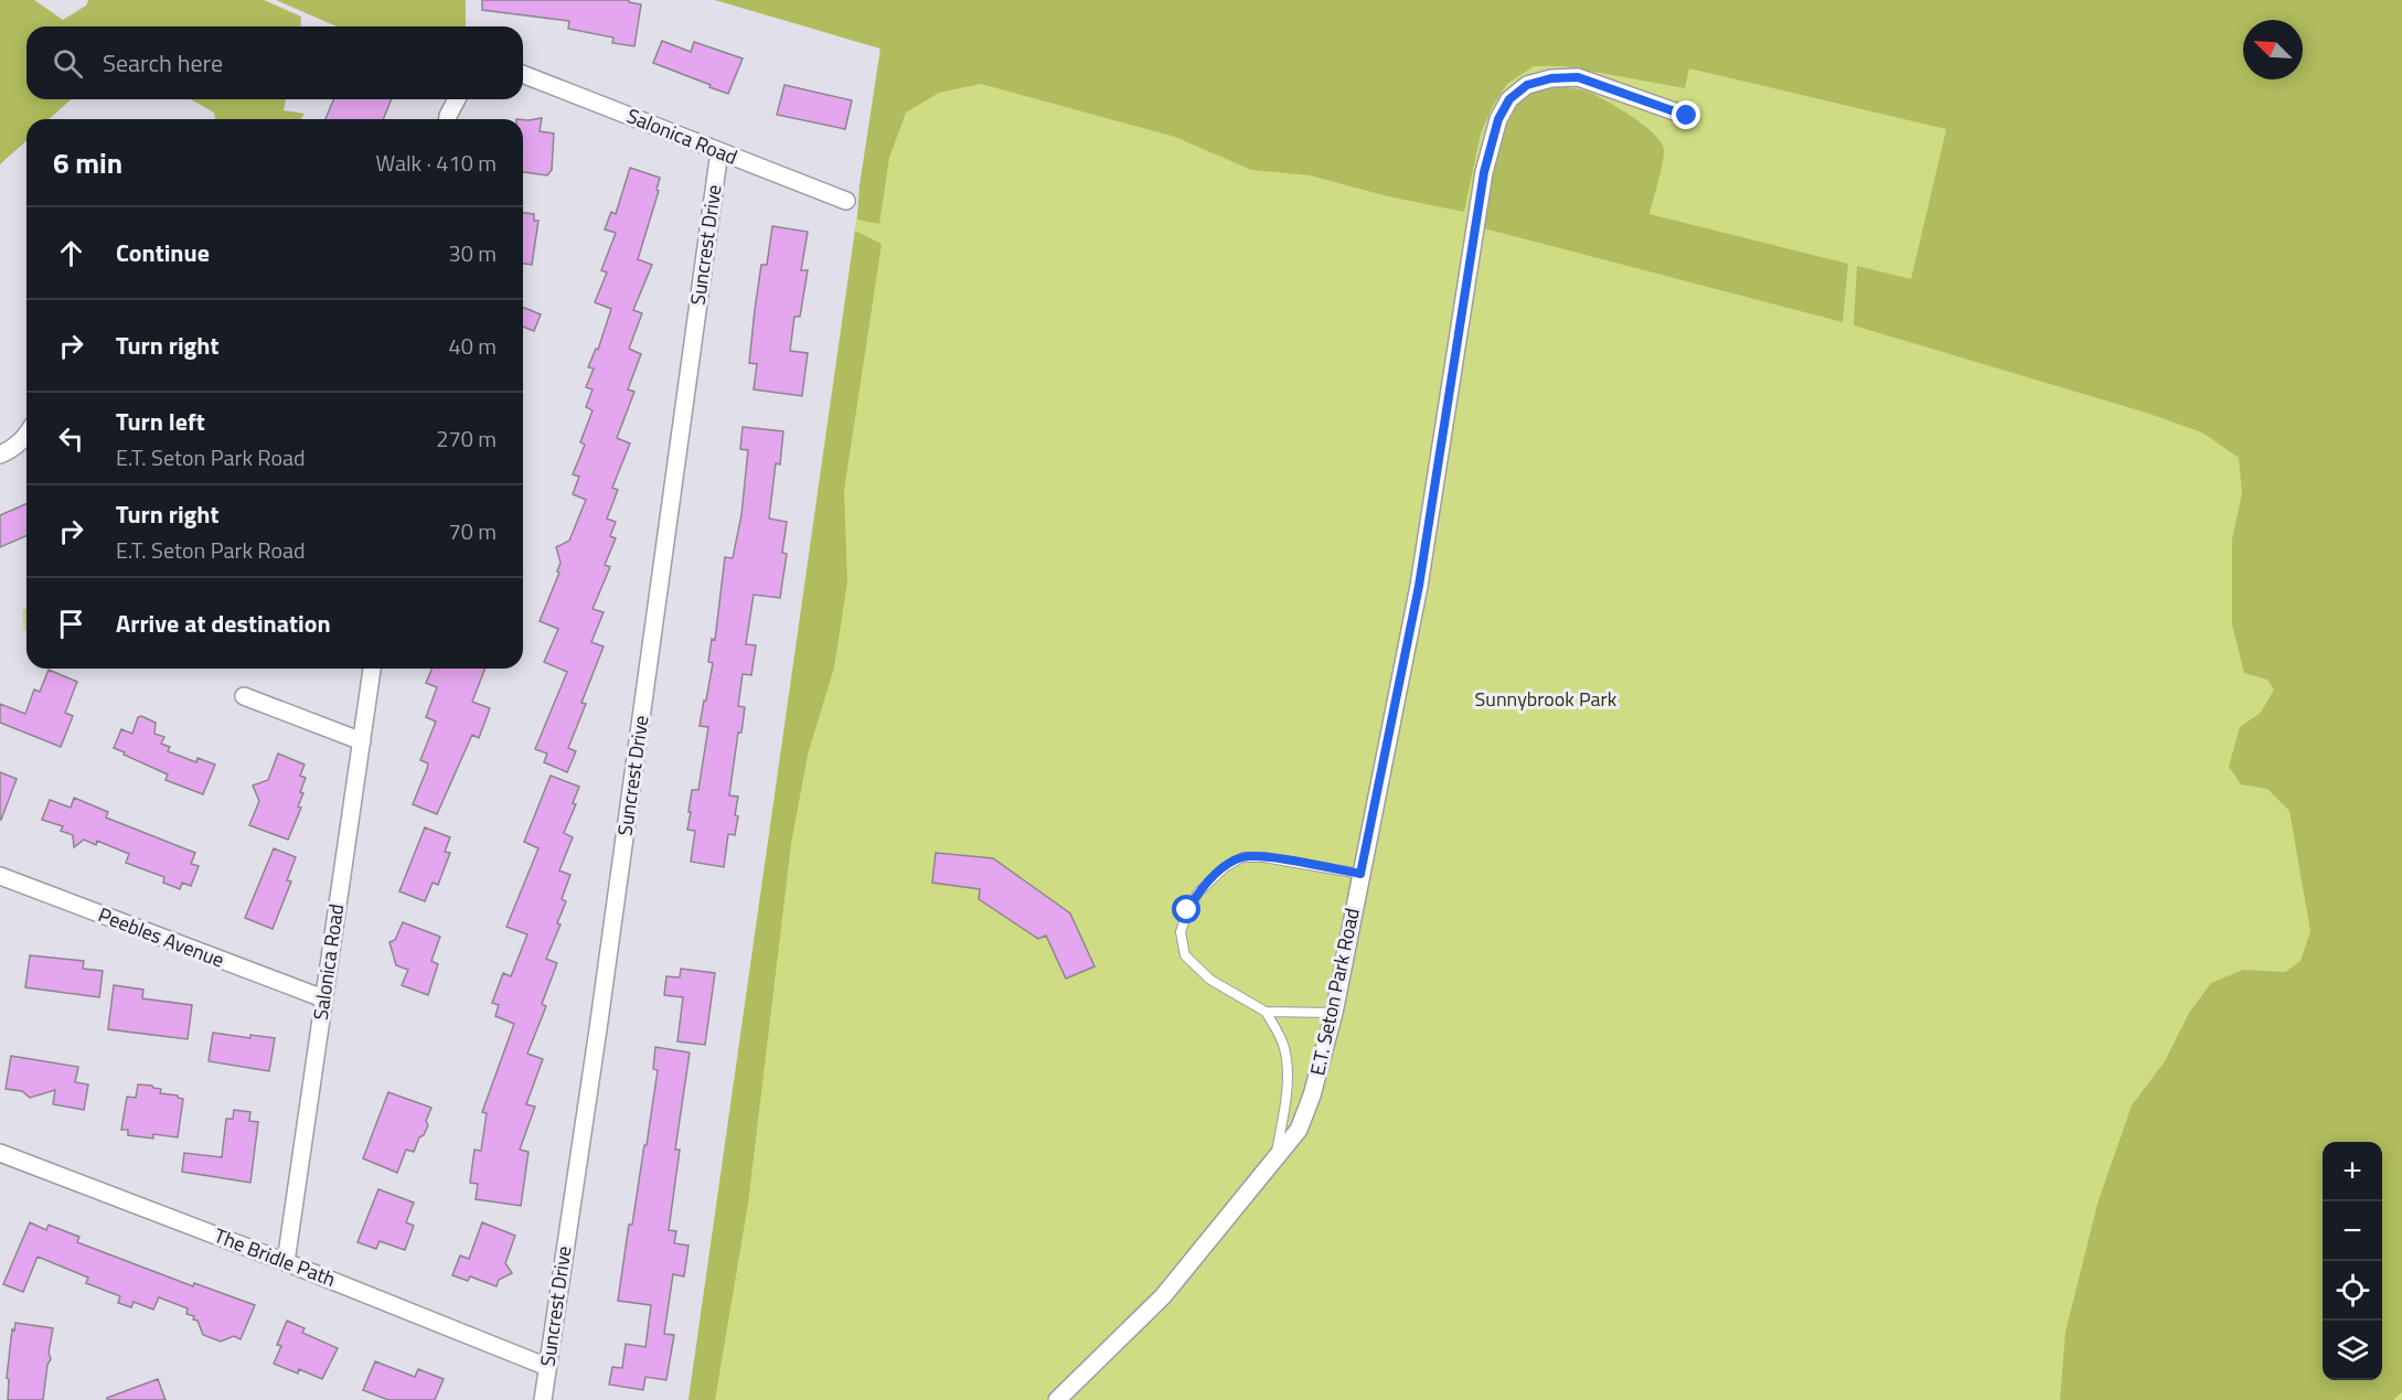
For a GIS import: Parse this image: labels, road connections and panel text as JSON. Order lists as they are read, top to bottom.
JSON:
{
  "streets": {
    "street": [
      "Salonica Road",
      "Suncrest Drive",
      "Peebles Avenue",
      "E.T. Seton Park Road",
      "The Bridle Path"
    ]
  },
  "crossings": [
    ["Salonica Road", "Suncrest Drive"],
    ["Salonica Road", "Peebles Avenue"],
    ["Salonica Road", "The Bridle Path"],
    ["Suncrest Drive", "The Bridle Path"]
  ],
  "parks": ["Sunnybrook Park"],
  "north": "top left",
  "page": {
    "search": "Search here",
    "heading": ["6 min", "Walk · 410 m"],
    "list": [
      ["Continue", "30 m"],
      ["Turn right", "40 m"],
      ["Turn left", "E.T. Seton Park Road", "270 m"],
      ["Turn right", "E.T. Seton Park Road", "70 m"],
      "Arrive at destination"
    ],
    "map_buttons": ["+", "−"]
  }
}
